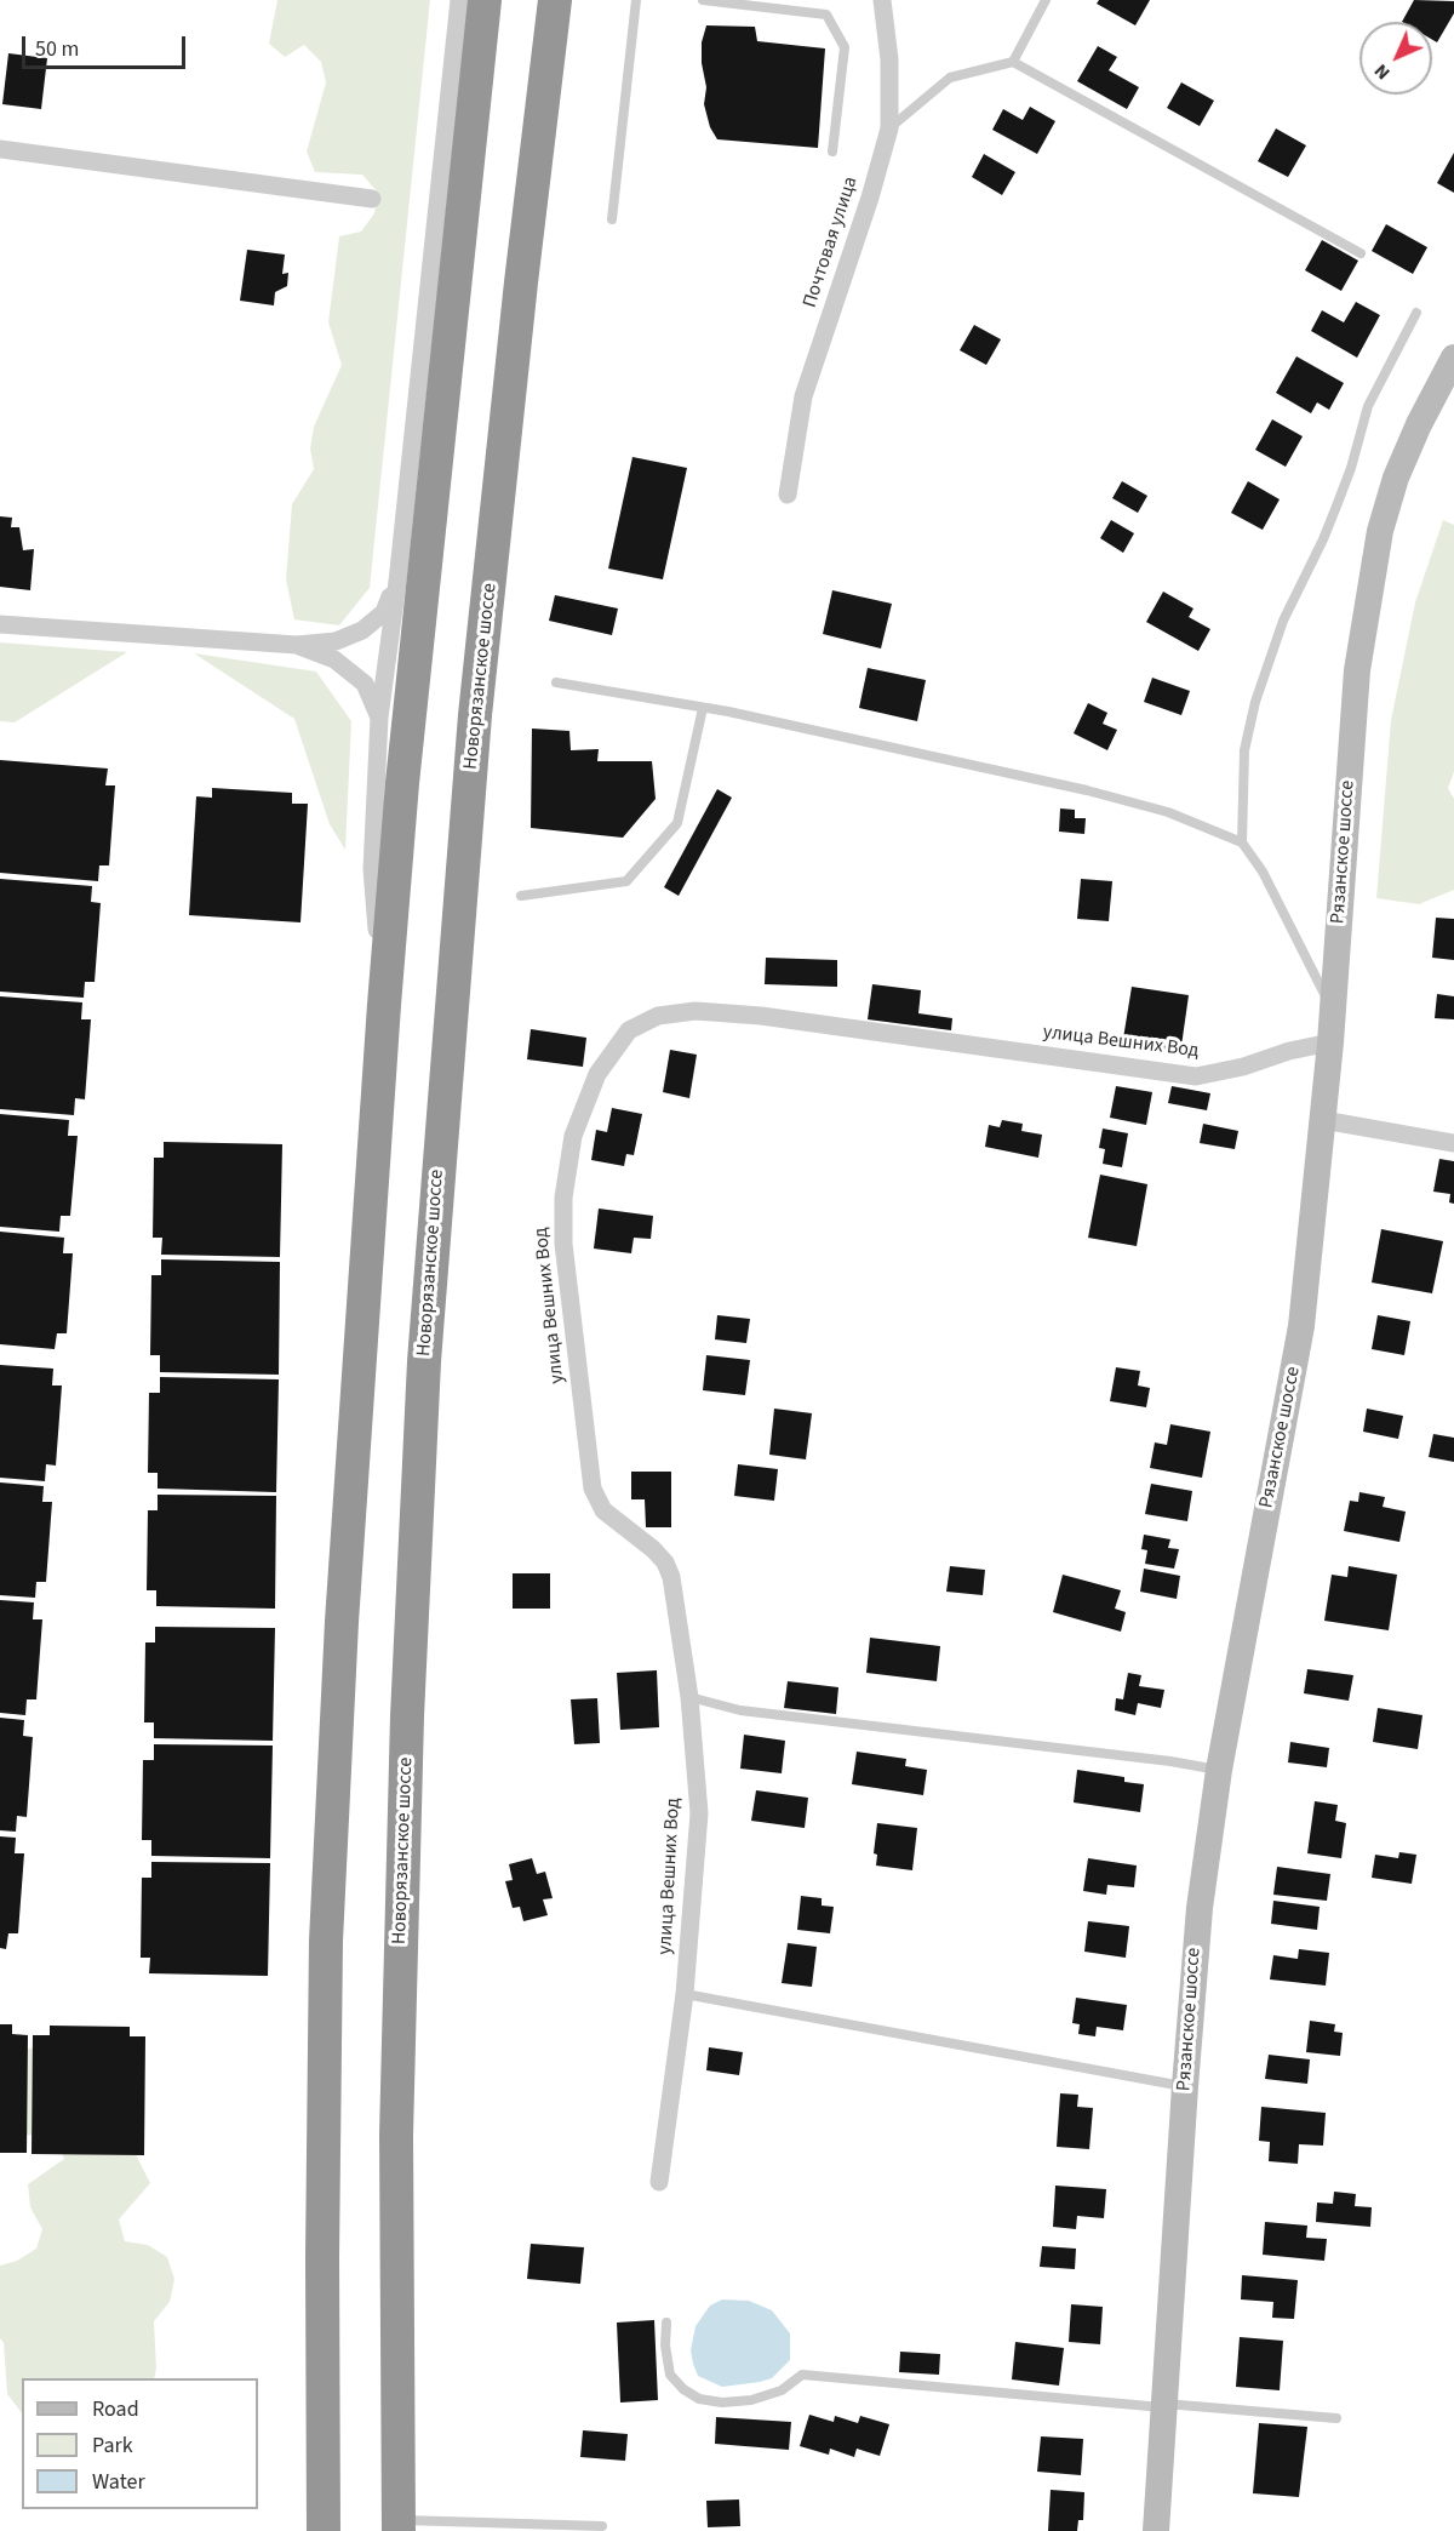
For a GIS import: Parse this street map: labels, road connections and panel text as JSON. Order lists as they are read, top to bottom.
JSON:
{
  "streets": {
    "highway": ["Новорязанское шоссе"],
    "main road": ["Рязанское шоссе"],
    "street": ["Почтовая улица", "улица Вешних Вод"]
  },
  "crossings": [
    ["Рязанское шоссе", "улица Вешних Вод"]
  ],
  "legend": ["Road", "Park", "Water"],
  "scale_bar": "50 m",
  "north": "bottom left"
}
